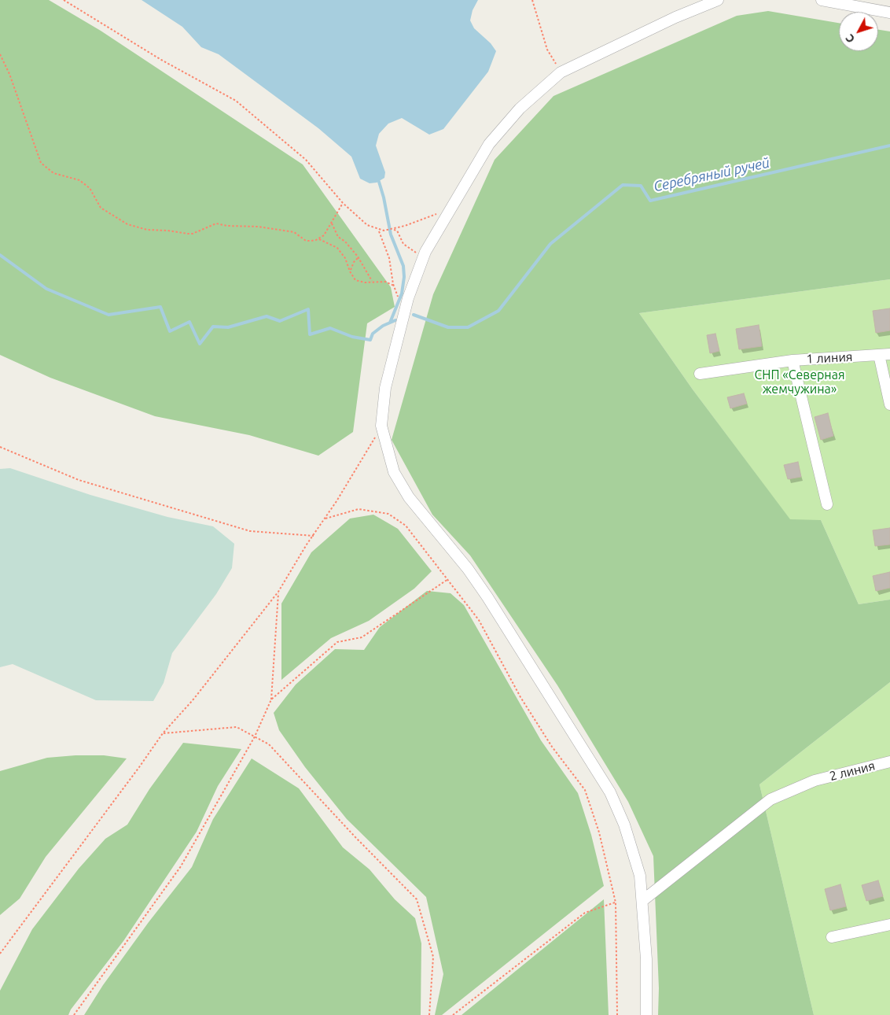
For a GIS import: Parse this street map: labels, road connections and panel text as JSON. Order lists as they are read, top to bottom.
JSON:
{
  "streets": {
    "street": ["1 линия", "2 линия"]
  },
  "water": ["Серебряный ручей"],
  "parks": ["СНП «Северная жемчужина»"],
  "north": "bottom left"
}
